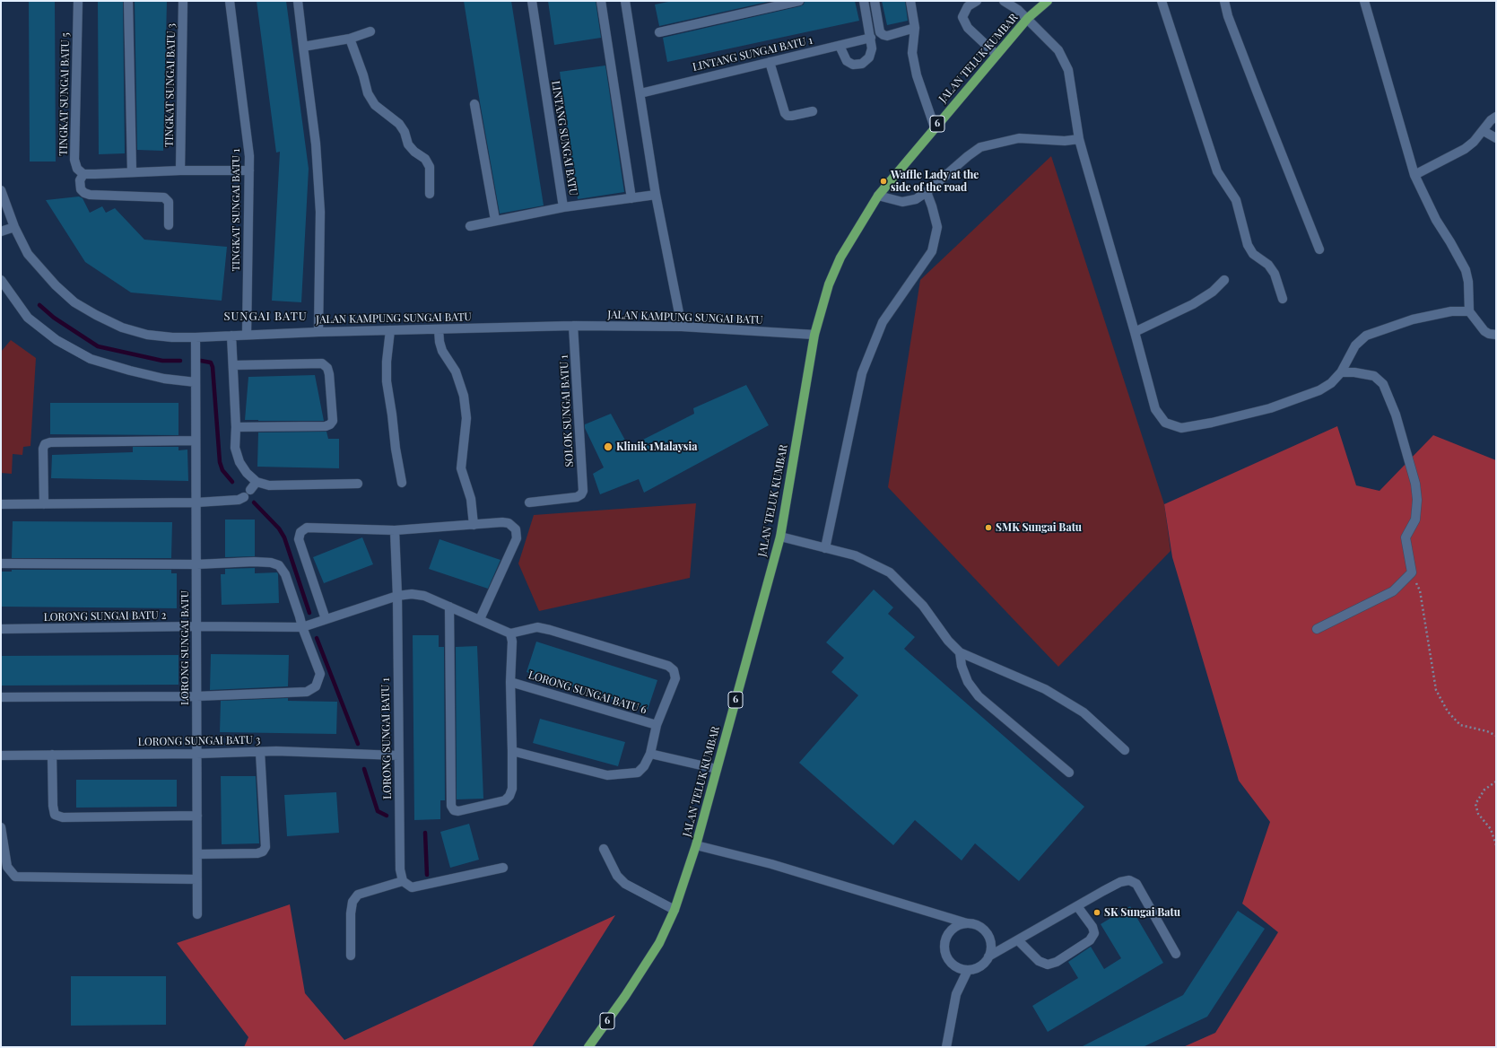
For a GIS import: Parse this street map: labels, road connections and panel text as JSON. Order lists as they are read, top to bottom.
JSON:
{
  "streets": {
    "main road": ["JALAN TELUK KUMBAR", "6"],
    "street": [
      "LINTANG SUNGAI BATU 1",
      "TINGKAT SUNGAI BATU 3",
      "TINGKAT SUNGAI BATU 5",
      "LINTANG SUNGAI BATU",
      "TINGKAT SUNGAI BATU 1",
      "JALAN KAMPUNG SUNGAI BATU",
      "SOLOK SUNGAI BATU 1",
      "LORONG SUNGAI BATU 2",
      "LORONG SUNGAI BATU",
      "LORONG SUNGAI BATU 6",
      "LORONG SUNGAI BATU 1",
      "LORONG SUNGAI BATU 3"
    ]
  },
  "crossings": [
    ["JALAN TELUK KUMBAR", "JALAN KAMPUNG SUNGAI BATU"],
    ["TINGKAT SUNGAI BATU 1", "JALAN KAMPUNG SUNGAI BATU"],
    ["JALAN KAMPUNG SUNGAI BATU", "SOLOK SUNGAI BATU 1"],
    ["JALAN KAMPUNG SUNGAI BATU", "LORONG SUNGAI BATU"],
    ["LORONG SUNGAI BATU 2", "LORONG SUNGAI BATU"],
    ["LORONG SUNGAI BATU 2", "LORONG SUNGAI BATU 1"],
    ["LORONG SUNGAI BATU", "LORONG SUNGAI BATU 3"],
    ["LORONG SUNGAI BATU 1", "LORONG SUNGAI BATU 3"]
  ],
  "districts": ["SUNGAI BATU"],
  "places": [
    "Waffle Lady at the side of the road",
    "Klinik 1Malaysia",
    "SMK Sungai Batu",
    "SK Sungai Batu"
  ]
}
